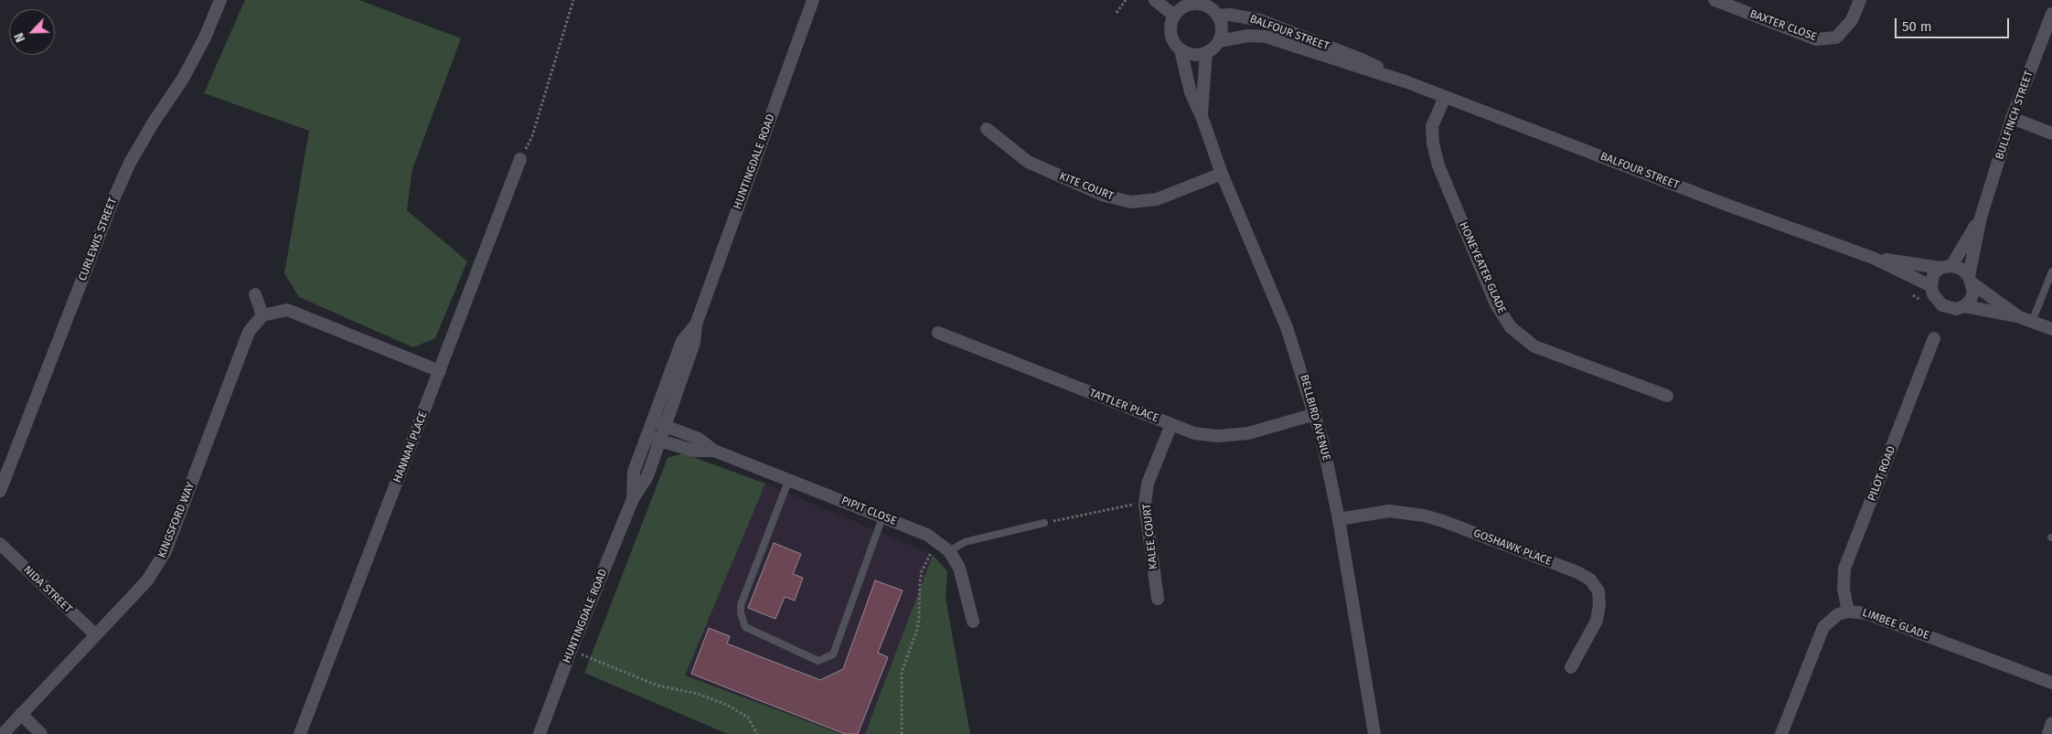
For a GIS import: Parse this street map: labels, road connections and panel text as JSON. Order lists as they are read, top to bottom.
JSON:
{
  "streets": {
    "street": [
      "BAXTER CLOSE",
      "BALFOUR STREET",
      "BULLFINCH STREET",
      "HUNTINGDALE ROAD",
      "KITE COURT",
      "CURLEWIS STREET",
      "HONEYEATER GLADE",
      "TATTLER PLACE",
      "BELLBIRD AVENUE",
      "HANNAN PLACE",
      "PILOT ROAD",
      "PIPIT CLOSE",
      "KINGSFORD WAY",
      "KALEE COURT",
      "GOSHAWK PLACE",
      "NIDA STREET",
      "LIMBEE GLADE"
    ]
  },
  "crossings": [
    ["BALFOUR STREET", "BULLFINCH STREET"],
    ["BALFOUR STREET", "HONEYEATER GLADE"],
    ["BALFOUR STREET", "BELLBIRD AVENUE"],
    ["HUNTINGDALE ROAD", "PIPIT CLOSE"],
    ["KITE COURT", "BELLBIRD AVENUE"],
    ["TATTLER PLACE", "BELLBIRD AVENUE"],
    ["TATTLER PLACE", "KALEE COURT"],
    ["BELLBIRD AVENUE", "GOSHAWK PLACE"],
    ["PILOT ROAD", "LIMBEE GLADE"],
    ["KINGSFORD WAY", "NIDA STREET"]
  ],
  "scale_bar": "50 m",
  "north": "bottom left"
}
